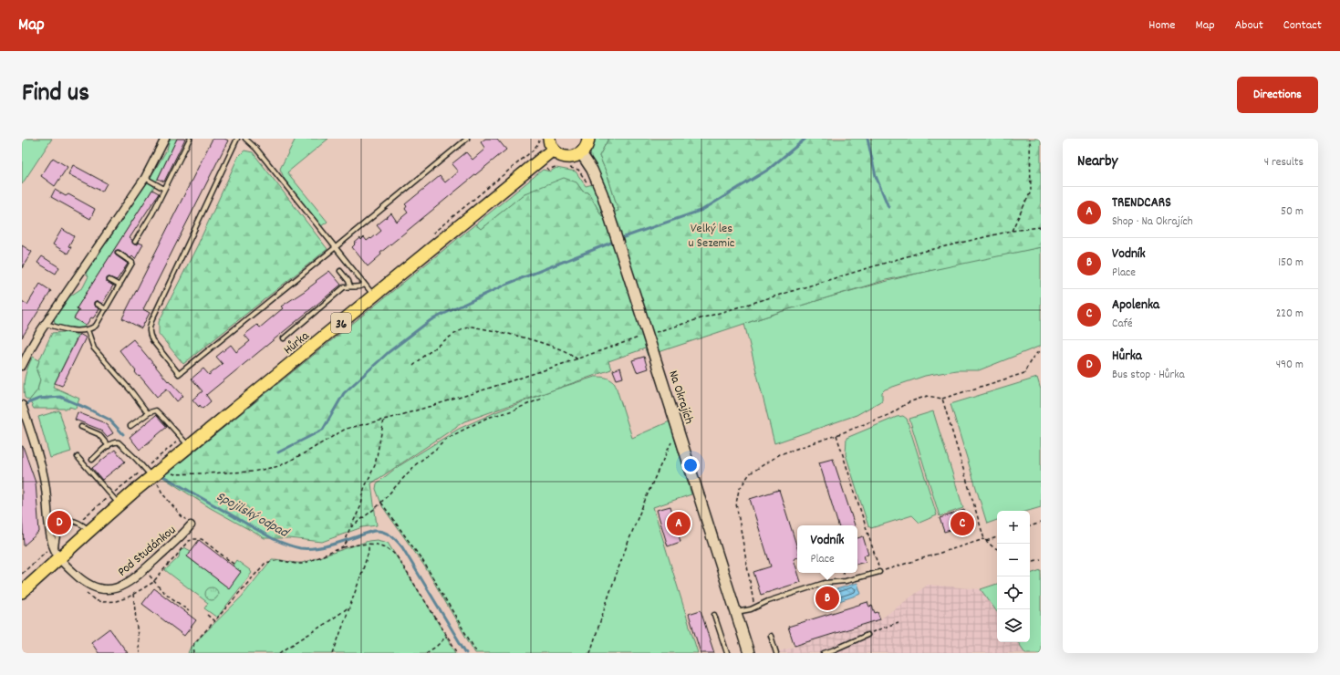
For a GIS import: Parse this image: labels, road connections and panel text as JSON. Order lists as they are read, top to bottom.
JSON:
{
  "streets": {
    "main road": ["36", "Hůrka"],
    "street": ["Na Okrajích", "Pod Studánkou"]
  },
  "crossings": [
    ["Hůrka", "Pod Studánkou"]
  ],
  "water": ["Spojilský odpad"],
  "parks": ["Velký les u Sezemic"],
  "page": {
    "header": "Map",
    "nav": [
      "Home",
      "Map",
      "About",
      "Contact"
    ],
    "title": "Find us",
    "buttons": "Directions",
    "heading": ["Nearby", "4 results"],
    "list": [
      {
        "mark": "A",
        "name": "TRENDCARS",
        "note": "Shop · Na Okrajích",
        "value": "50 m"
      },
      {
        "mark": "B",
        "name": "Vodník",
        "note": "Place",
        "value": "150 m"
      },
      {
        "mark": "C",
        "name": "Apolenka",
        "note": "Café",
        "value": "220 m"
      },
      {
        "mark": "D",
        "name": "Hůrka",
        "note": "Bus stop · Hůrka",
        "value": "490 m"
      }
    ],
    "pins": [
      "D",
      "A",
      "C",
      "B"
    ],
    "map_buttons": ["+", "−"],
    "popup": ["Vodník", "Place"]
  }
}
